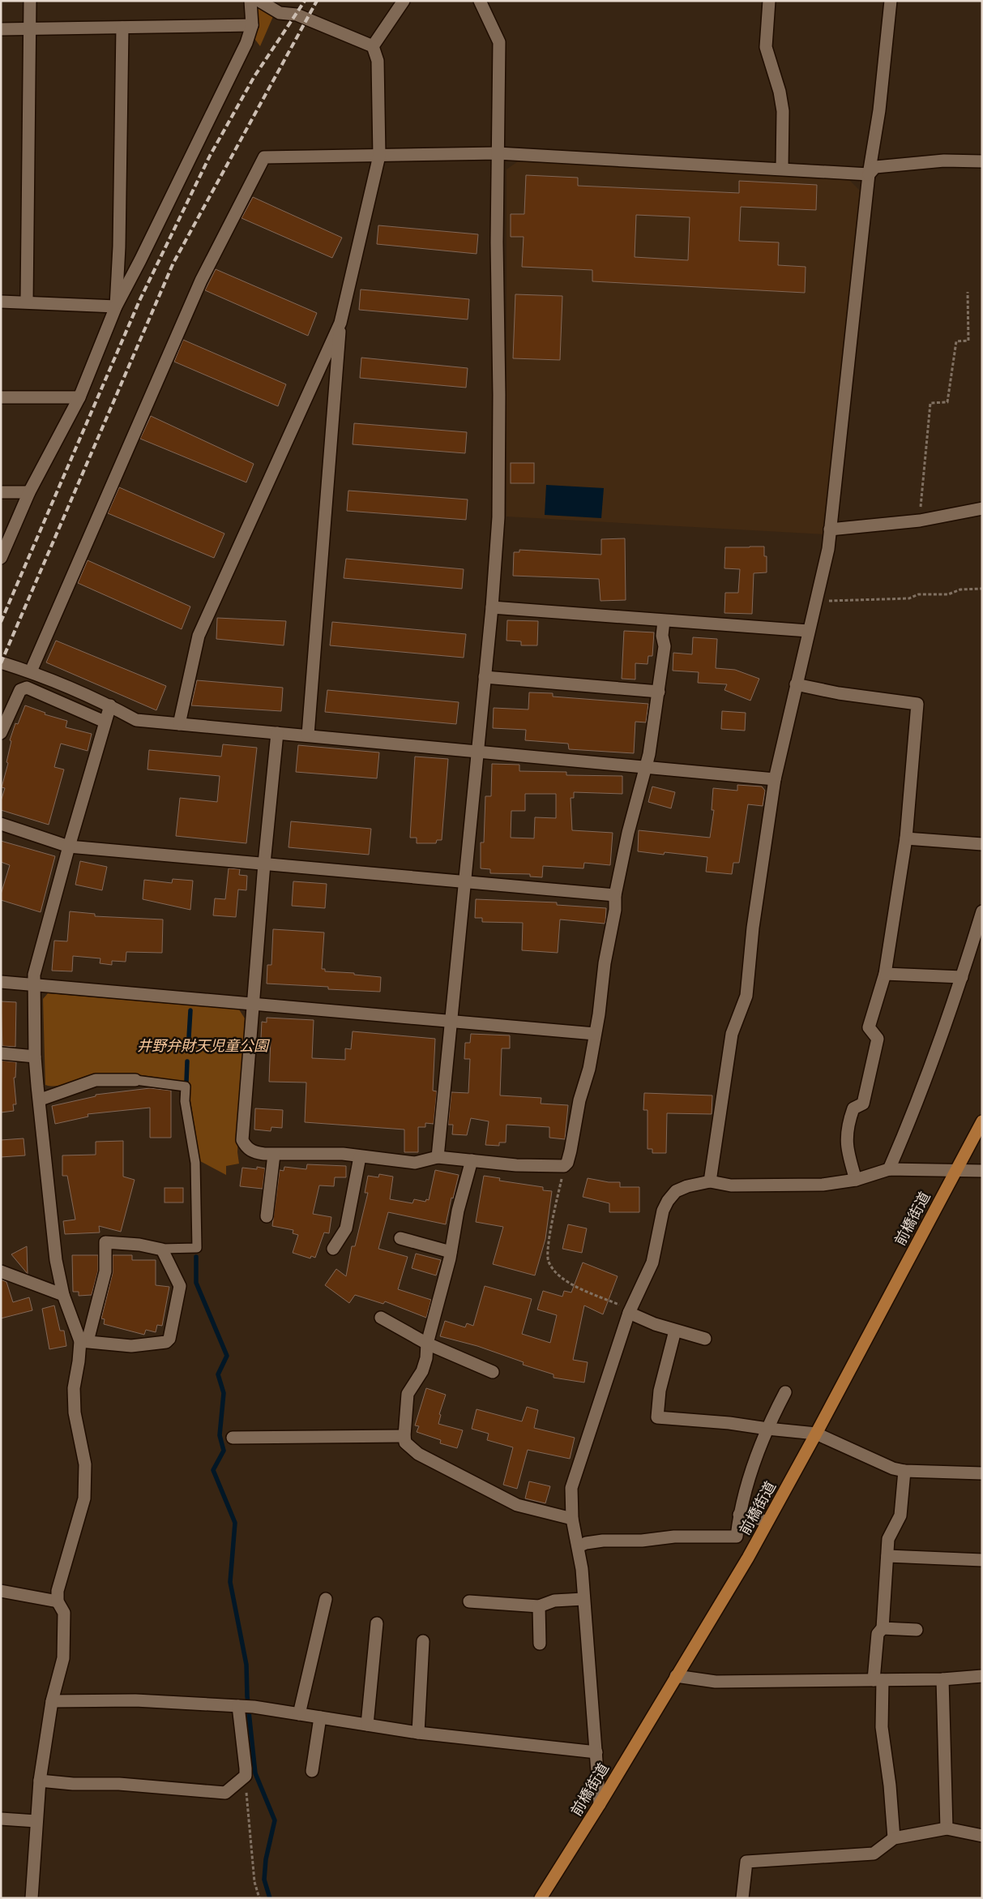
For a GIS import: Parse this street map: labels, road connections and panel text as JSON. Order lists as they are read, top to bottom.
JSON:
{
  "streets": {
    "main road": ["前橋街道"]
  },
  "parks": ["井野弁財天児童公園"]
}
